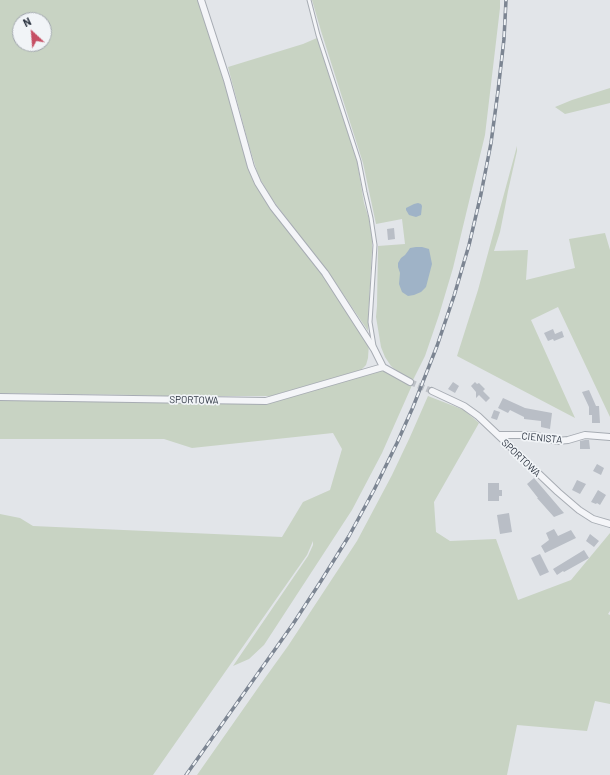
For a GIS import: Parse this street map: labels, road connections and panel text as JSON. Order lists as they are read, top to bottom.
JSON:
{
  "streets": {
    "street": ["SPORTOWA", "CIENISTA"]
  },
  "crossings": [
    ["SPORTOWA", "CIENISTA"]
  ],
  "north": "top left"
}
